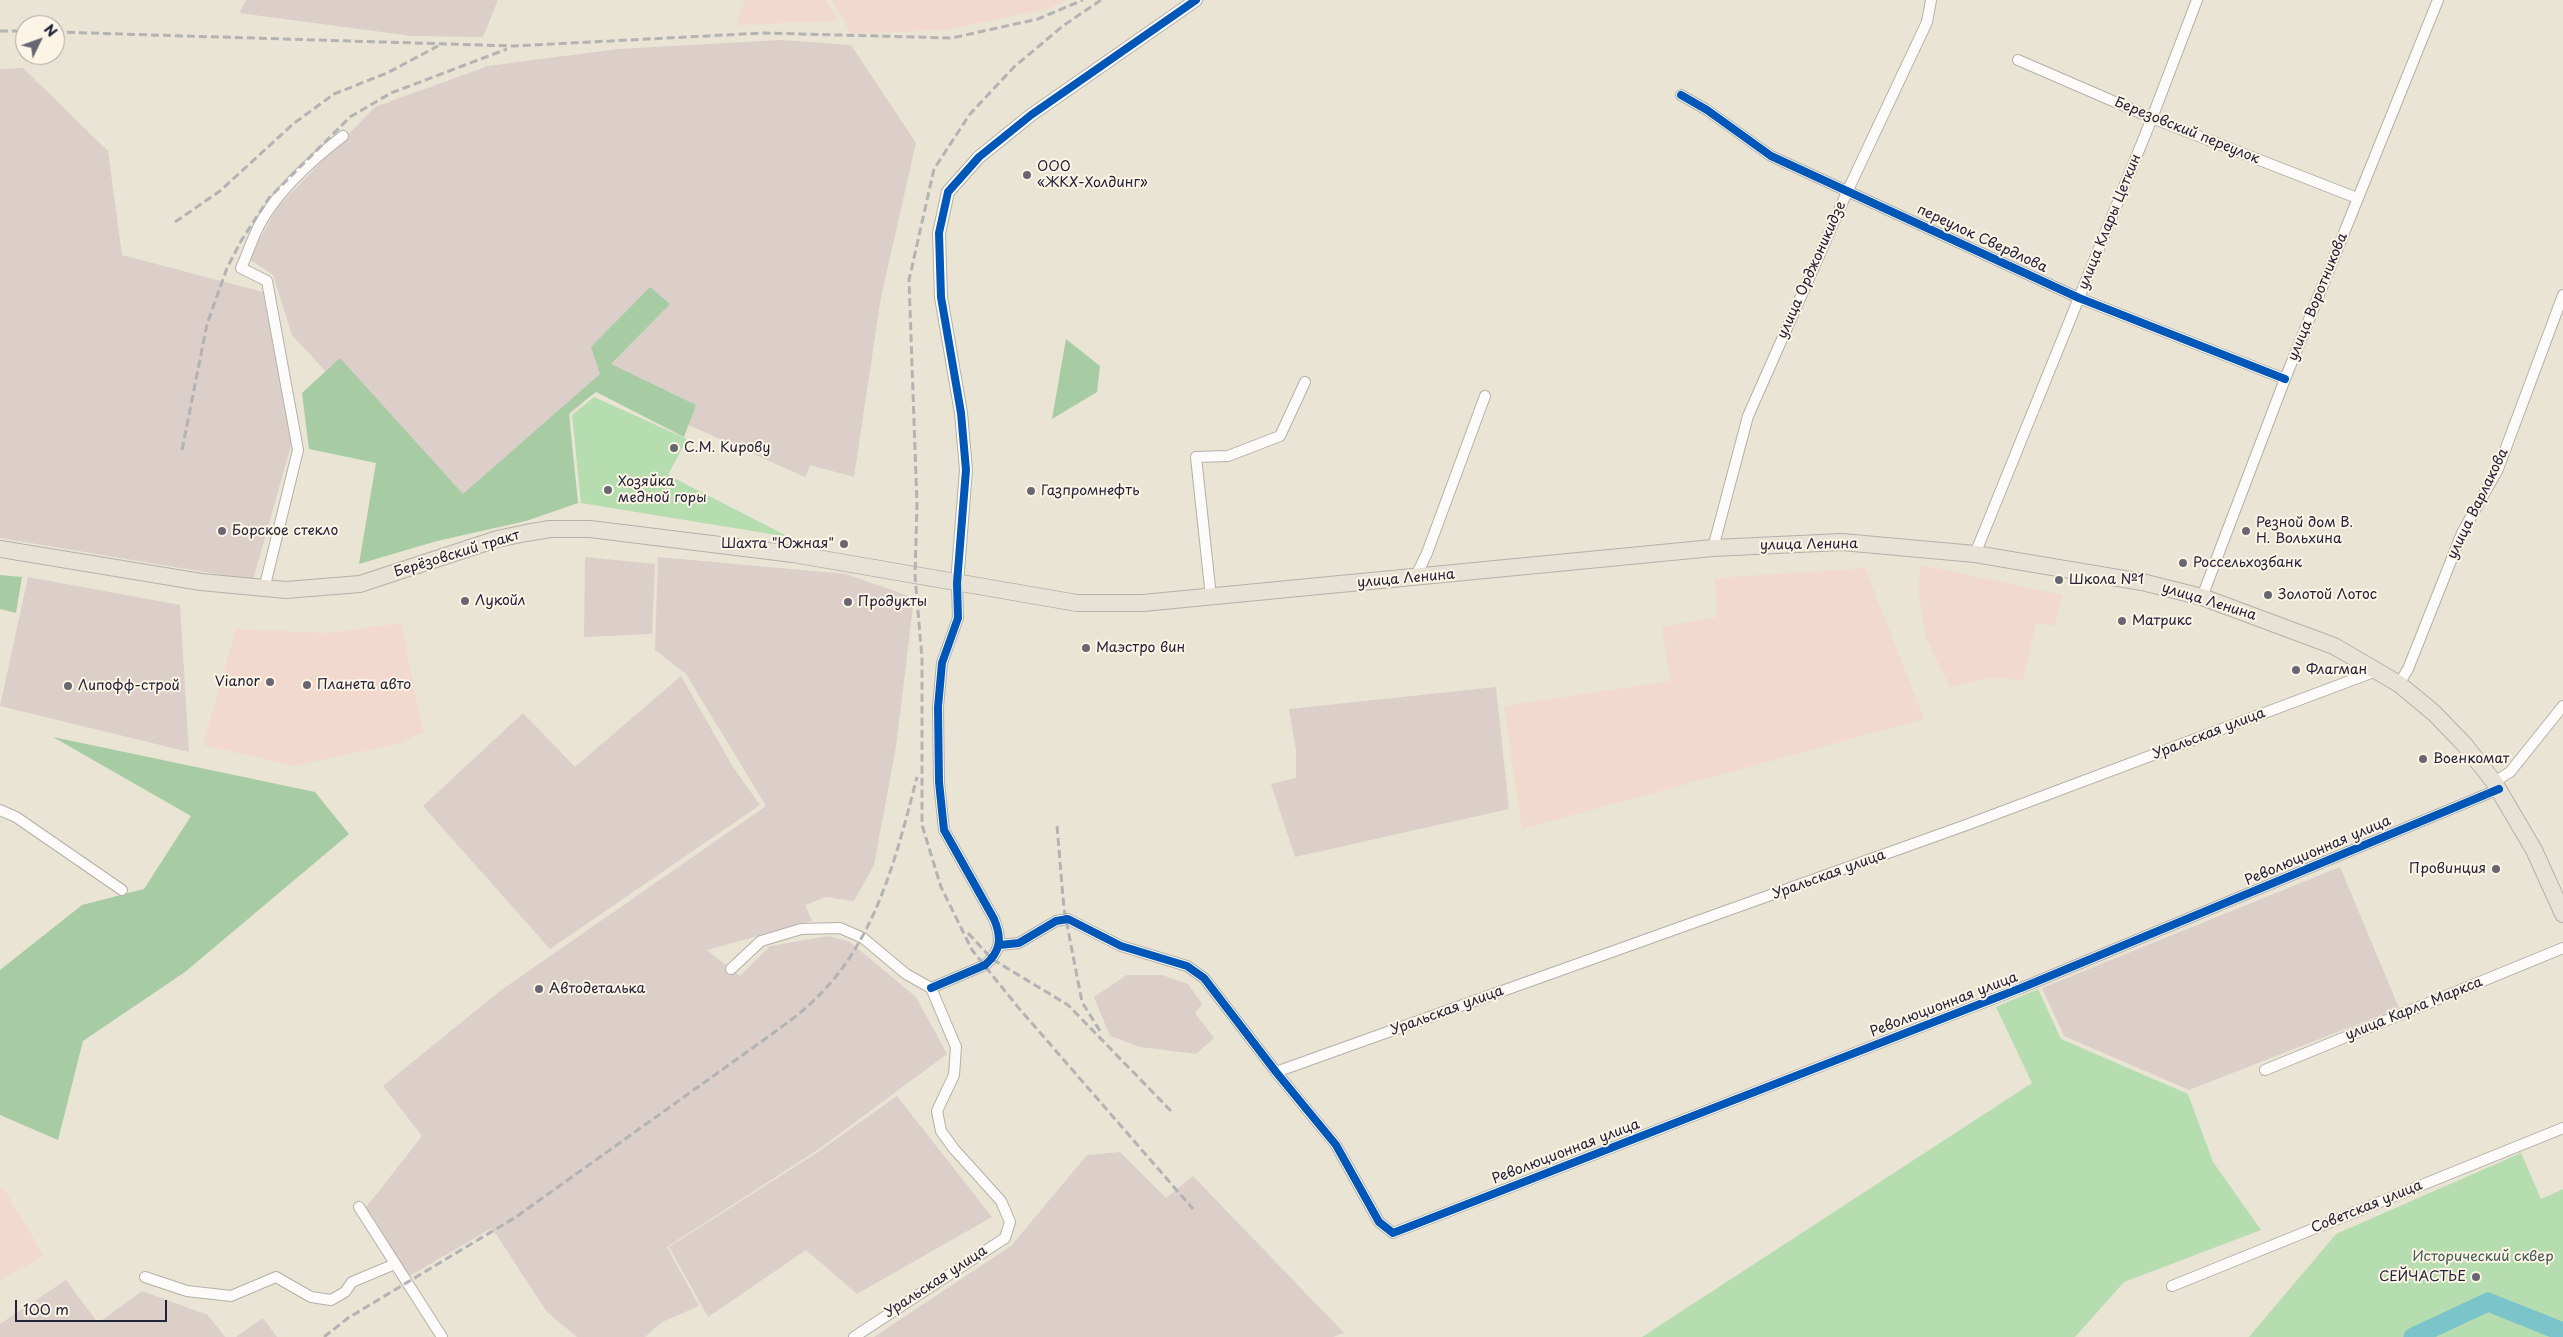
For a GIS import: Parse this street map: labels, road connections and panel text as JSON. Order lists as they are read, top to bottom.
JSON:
{
  "streets": {
    "main road": ["улица Ленина", "Берёзовский тракт"],
    "street": [
      "Березовский переулок",
      "улица Клары Цеткин",
      "переулок Свердлова",
      "улица Орджоникидзе",
      "улица Воротникова",
      "улица Варлакова",
      "Уральская улица",
      "Революционная улица",
      "улица Карла Маркса",
      "Советская улица"
    ]
  },
  "crossings": [
    ["Березовский переулок", "улица Клары Цеткин"],
    ["Березовский переулок", "улица Воротникова"],
    ["улица Клары Цеткин", "переулок Свердлова"],
    ["улица Клары Цеткин", "улица Ленина"],
    ["переулок Свердлова", "улица Орджоникидзе"],
    ["переулок Свердлова", "улица Воротникова"],
    ["улица Орджоникидзе", "улица Ленина"],
    ["улица Воротникова", "улица Ленина"],
    ["улица Варлакова", "улица Ленина"],
    ["улица Ленина", "Берёзовский тракт"],
    ["улица Ленина", "Уральская улица"],
    ["улица Ленина", "Революционная улица"],
    ["Уральская улица", "Революционная улица"]
  ],
  "parks": ["Исторический сквер"],
  "places": [
    "ООО «ЖКХ-Холдинг»",
    "С.М. Кирову",
    "Хозяйка медной горы",
    "Газпромнефть",
    "Борское стекло",
    "Резной дом В. Н. Вольхина",
    "Шахта \"Южная\"",
    "Россельхозбанк",
    "Школа №1",
    "Золотой Лотос",
    "Лукойл",
    "Продукты",
    "Матрикс",
    "Маэстро вин",
    "Флагман",
    "Vianor",
    "Планета авто",
    "Липофф-строй",
    "Военкомат",
    "Провинция",
    "Автодеталька",
    "СЕЙЧАСТЬЕ"
  ],
  "scale_bar": "100 m",
  "north": "top right"
}
